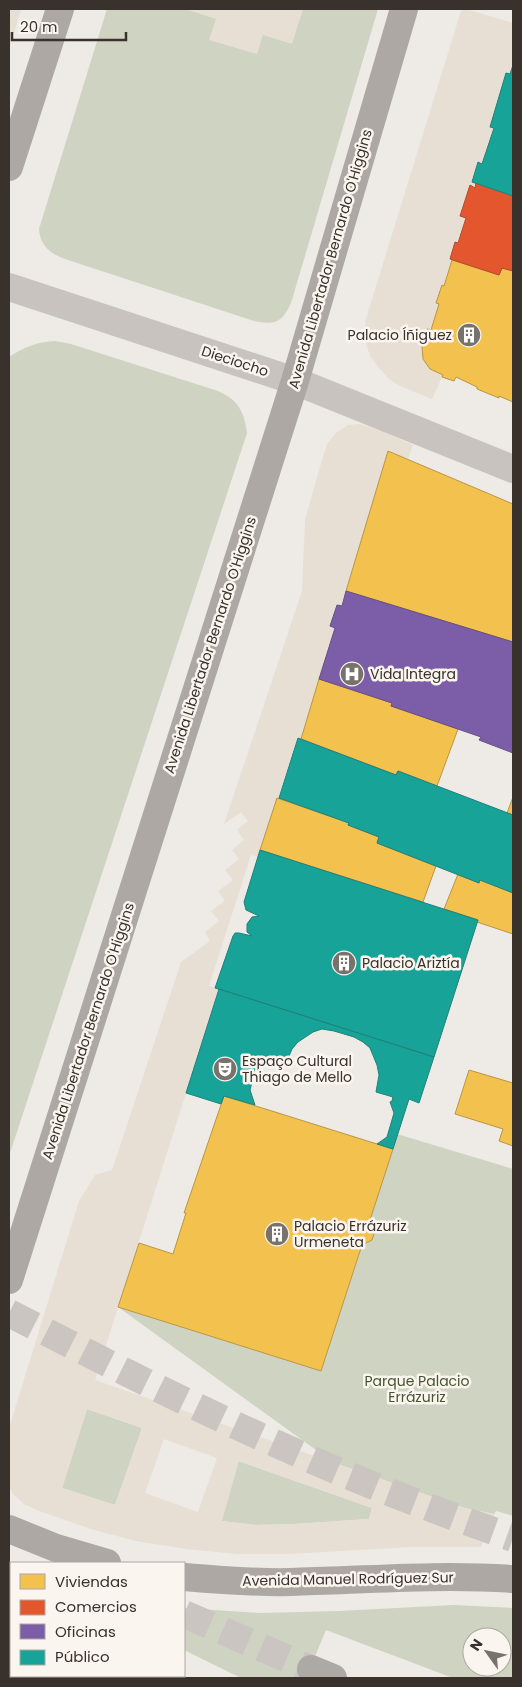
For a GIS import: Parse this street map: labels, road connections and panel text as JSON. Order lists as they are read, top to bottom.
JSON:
{
  "streets": {
    "main road": ["Avenida Libertador Bernardo O'Higgins", "Avenida Manuel Rodríguez Sur"],
    "street": ["Dieciocho"]
  },
  "crossings": [
    ["Avenida Libertador Bernardo O'Higgins", "Dieciocho"]
  ],
  "parks": ["Parque Palacio Errázuriz"],
  "places": {
    "building": ["Palacio Íñiguez", "Palacio Ariztía", "Palacio Errázuriz Urmeneta"],
    "hospital": ["Vida Integra"],
    "theatre": ["Espaço Cultural Thiago de Mello"]
  },
  "legend": [
    "Viviendas",
    "Comercios",
    "Oficinas",
    "Público"
  ],
  "scale_bar": "20 m",
  "north": "top left"
}
